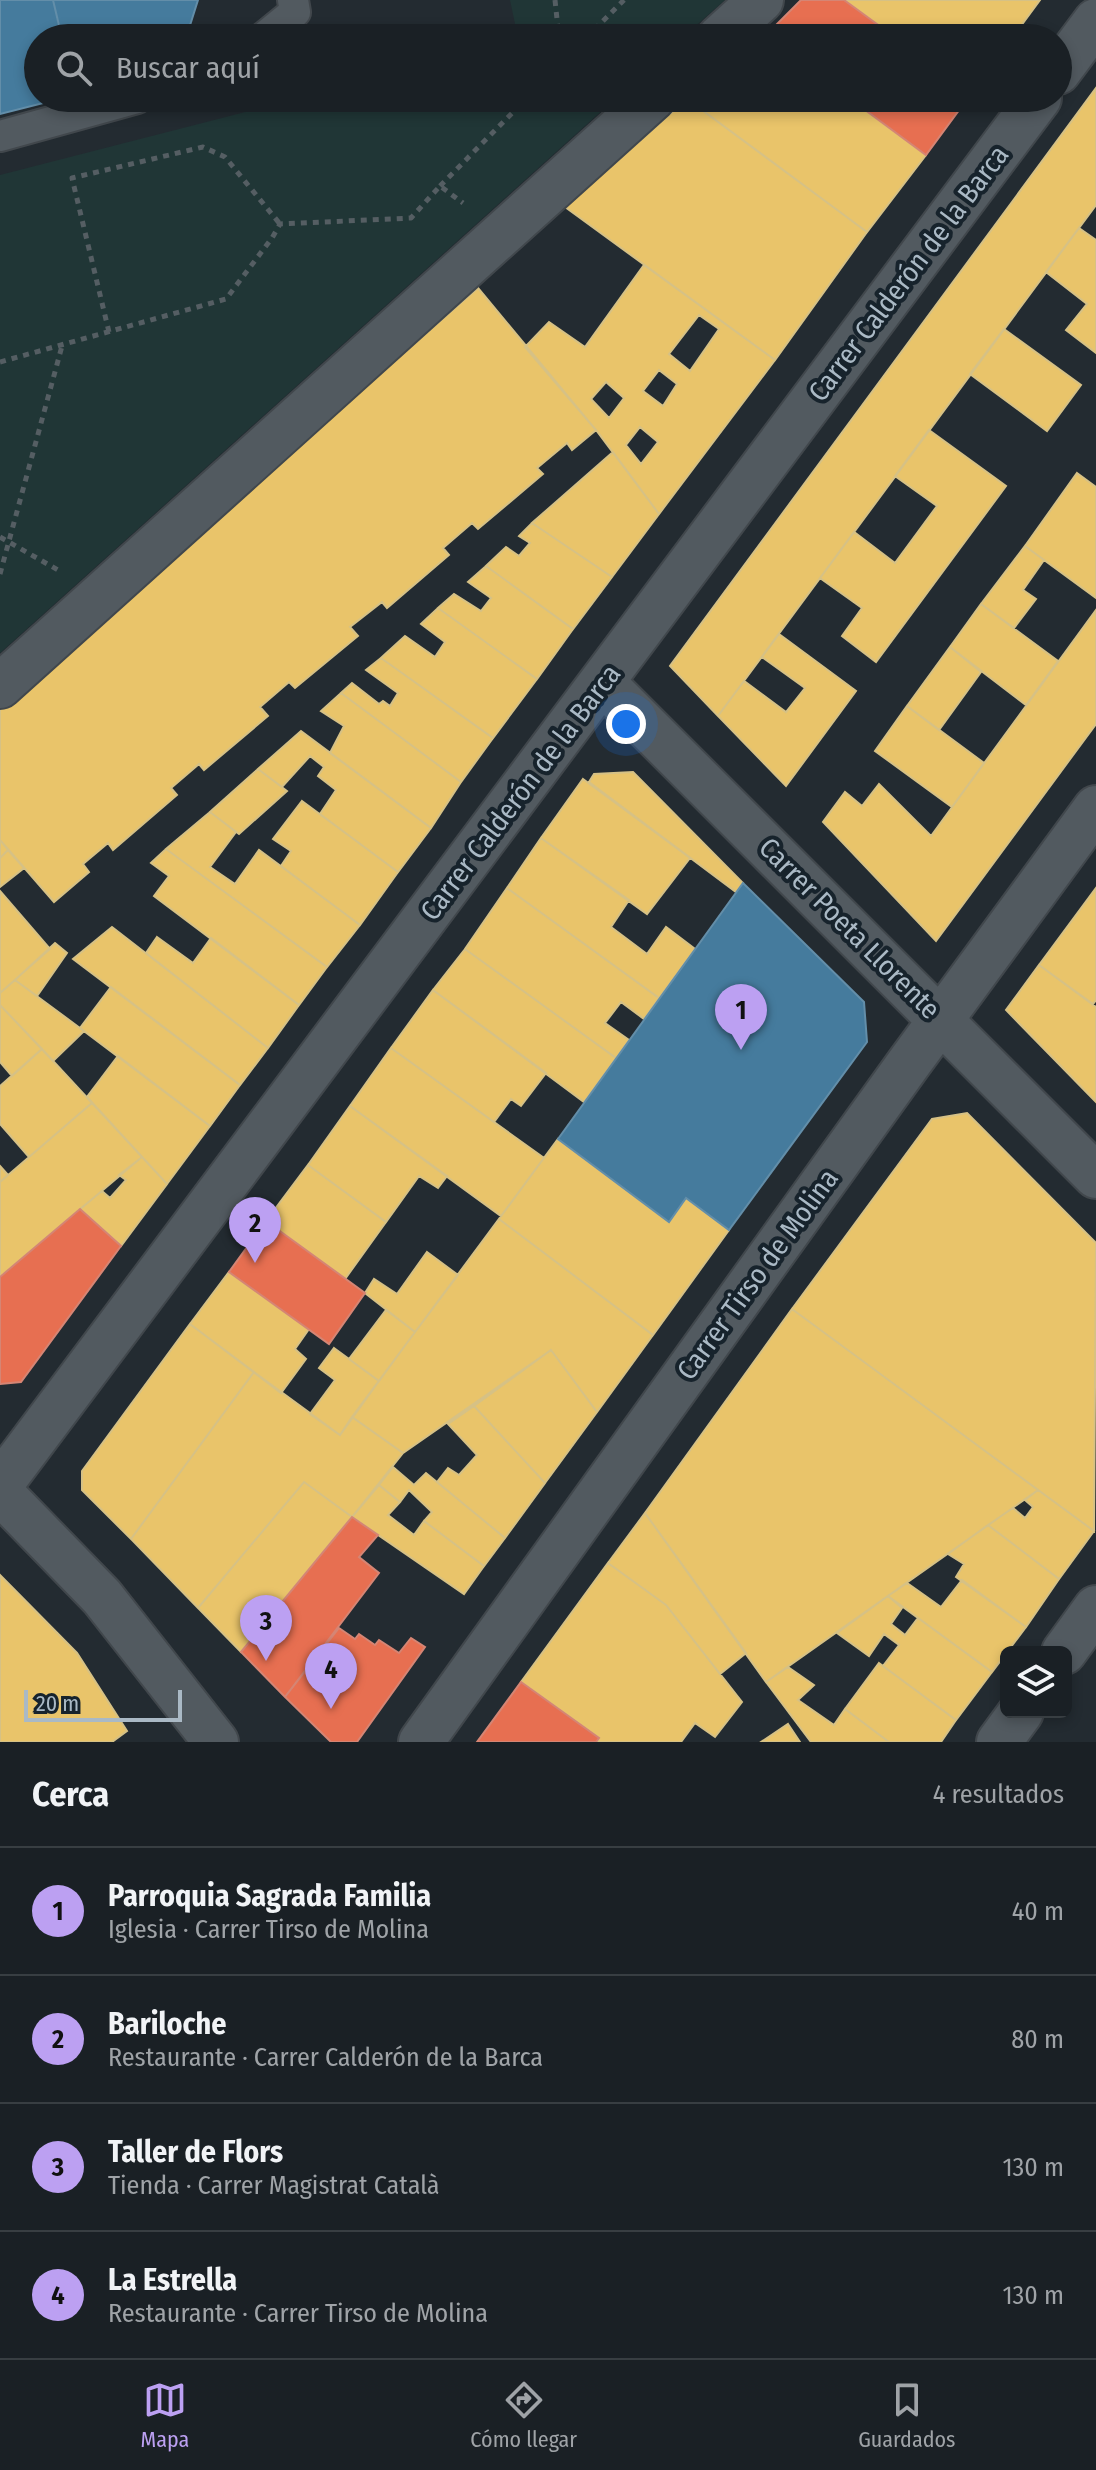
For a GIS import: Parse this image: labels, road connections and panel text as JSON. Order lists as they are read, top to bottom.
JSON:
{
  "streets": {
    "street": ["Carrer Calderón de la Barca", "Carrer Poeta Llorente", "Carrer Tirso de Molina"]
  },
  "crossings": [
    ["Carrer Calderón de la Barca", "Carrer Poeta Llorente"],
    ["Carrer Poeta Llorente", "Carrer Tirso de Molina"]
  ],
  "scale_bar": "20 m",
  "page": {
    "search": "Buscar aquí",
    "pins": [
      "1",
      "2",
      "3",
      "4"
    ],
    "scale": "20 m",
    "heading": ["Cerca", "4 resultados"],
    "list": [
      {
        "mark": "1",
        "name": "Parroquia Sagrada Familia",
        "note": "Iglesia · Carrer Tirso de Molina",
        "value": "40 m"
      },
      {
        "mark": "2",
        "name": "Bariloche",
        "note": "Restaurante · Carrer Calderón de la Barca",
        "value": "80 m"
      },
      {
        "mark": "3",
        "name": "Taller de Flors",
        "note": "Tienda · Carrer Magistrat Català",
        "value": "130 m"
      },
      {
        "mark": "4",
        "name": "La Estrella",
        "note": "Restaurante · Carrer Tirso de Molina",
        "value": "130 m"
      }
    ],
    "nav": ["Mapa", "Cómo llegar", "Guardados"]
  }
}
